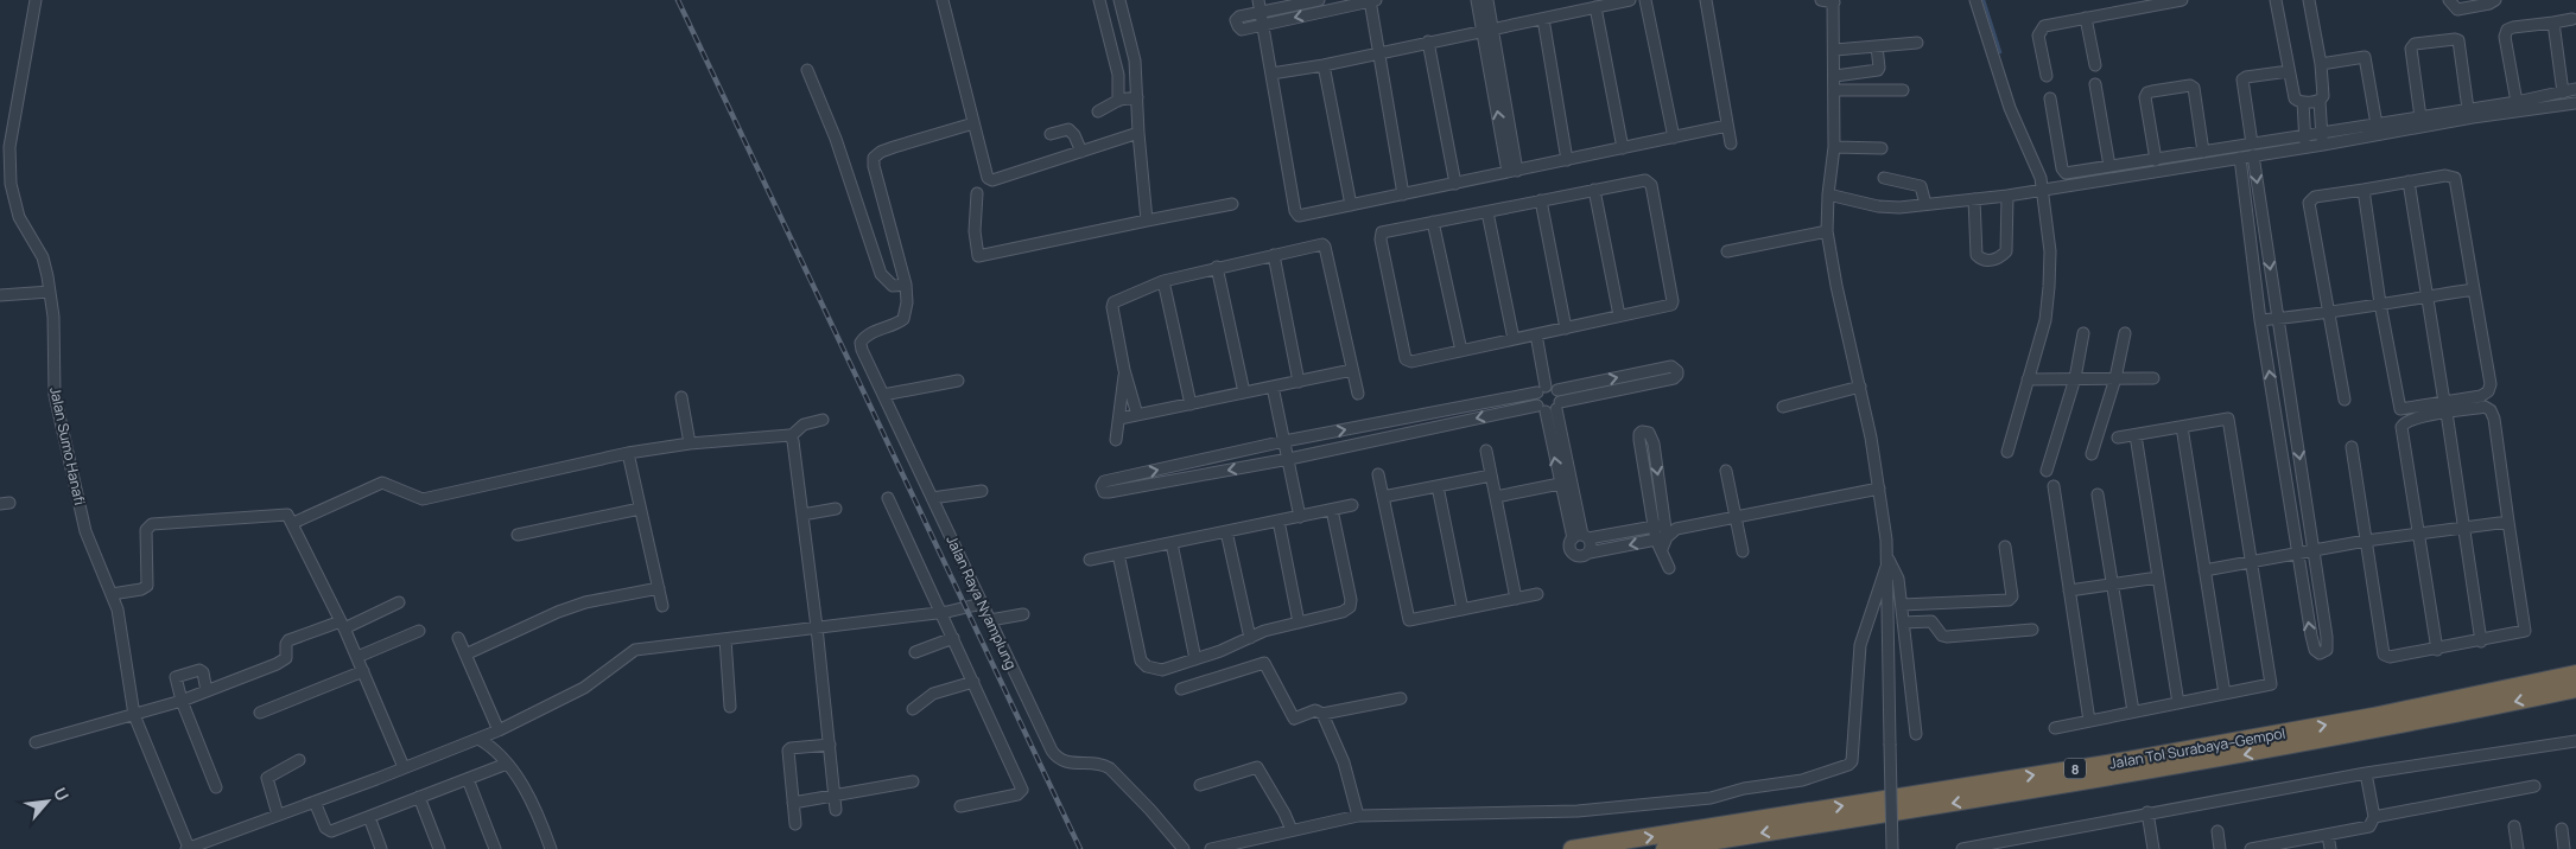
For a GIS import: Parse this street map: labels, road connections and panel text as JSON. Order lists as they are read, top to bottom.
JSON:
{
  "streets": {
    "highway": ["Jalan Tol Surabaya–Gempol", "8"],
    "street": ["Jalan Sumo Hanafi", "Jalan Raya Nyamplung"]
  },
  "north": "top right"
}
